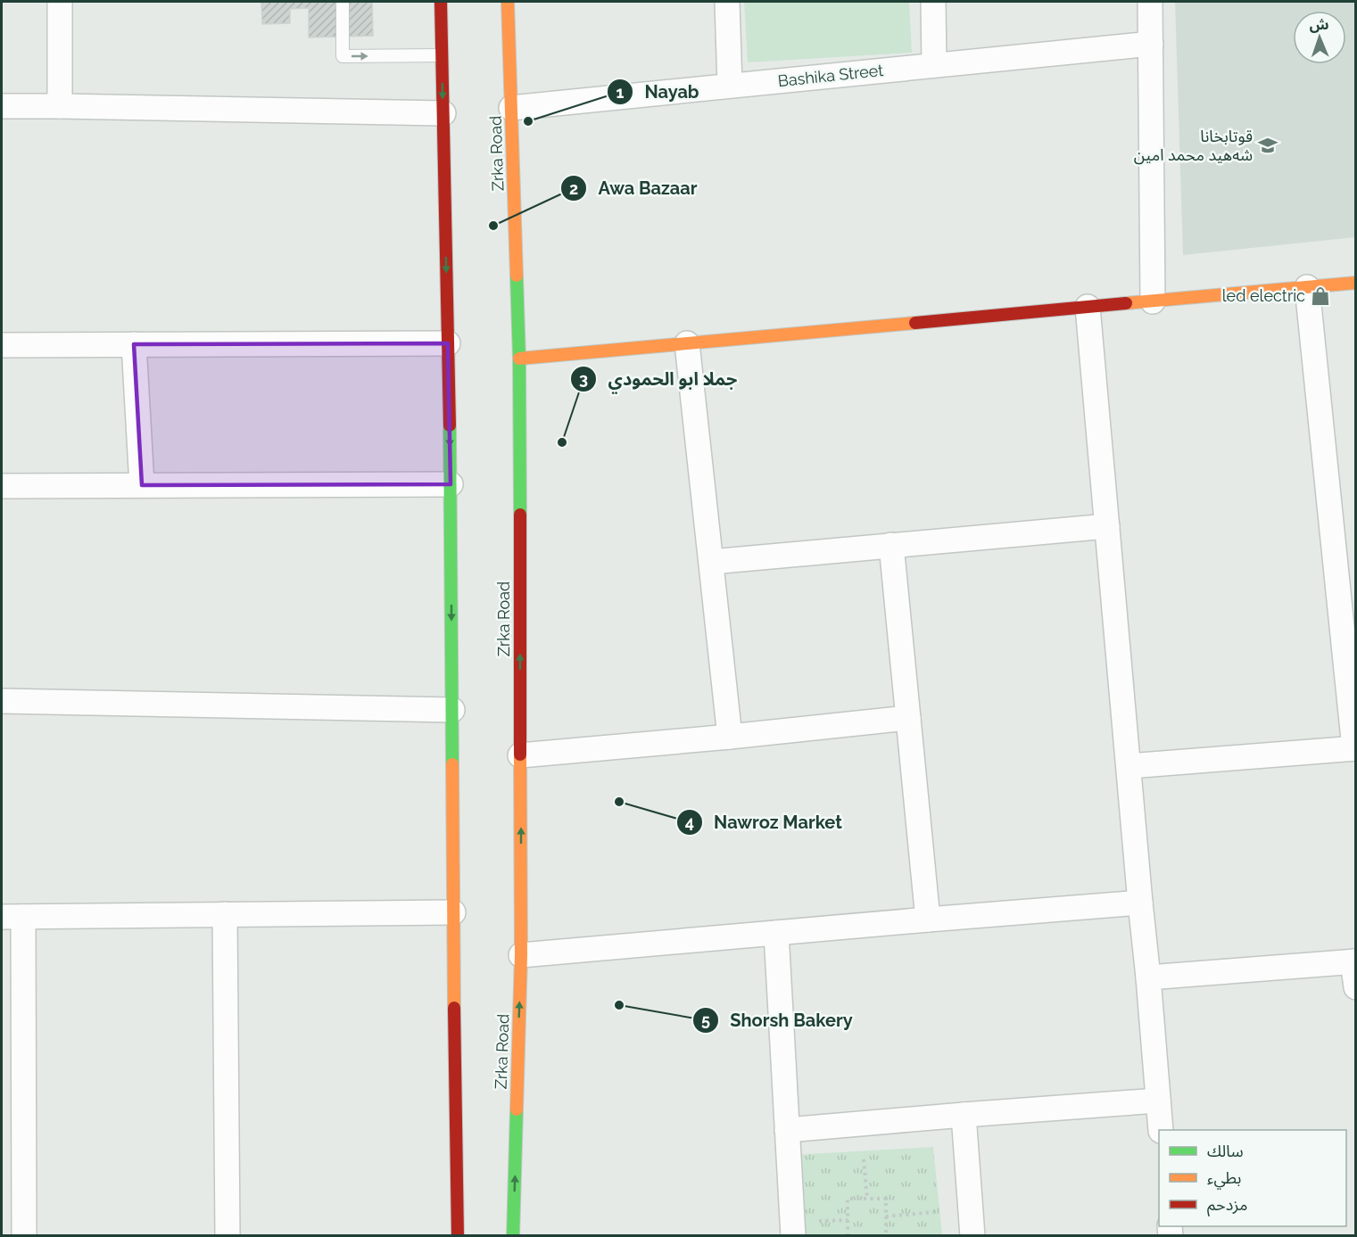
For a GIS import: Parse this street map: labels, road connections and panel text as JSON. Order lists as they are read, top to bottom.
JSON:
{
  "streets": {
    "main road": ["Zrka Road"],
    "street": ["Bashika Street"]
  },
  "crossings": [
    ["Bashika Street", "Zrka Road"]
  ],
  "places": {
    "other": [
      "Nayab",
      "Awa Bazaar",
      "جملا ابو الحمودي",
      "Nawroz Market",
      "Shorsh Bakery"
    ],
    "school or university": ["قوتابخانا شەهید محمد امین"],
    "shop": ["led electric"]
  },
  "legend": ["سالك", "بطيء", "مزدحم"],
  "north": "top"
}
